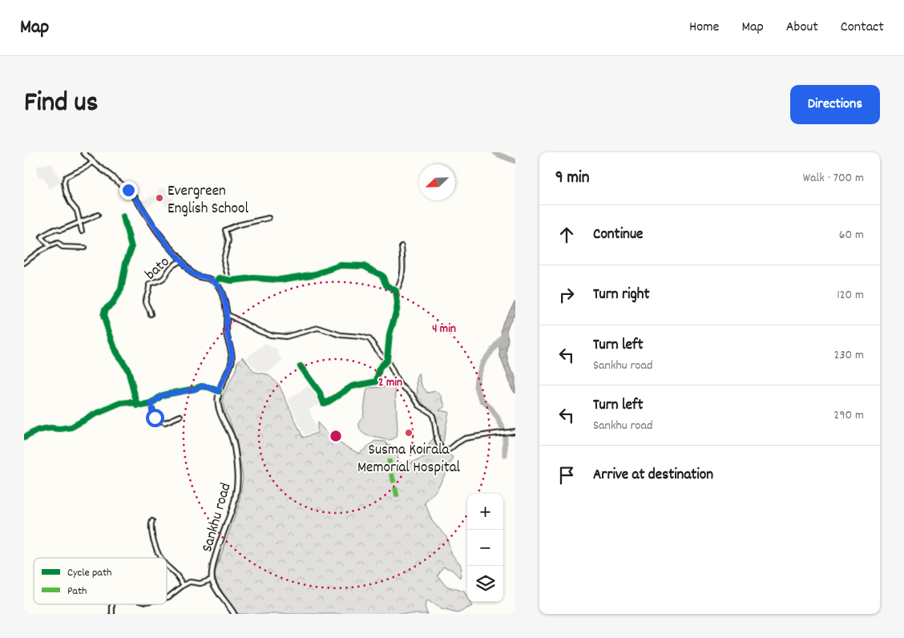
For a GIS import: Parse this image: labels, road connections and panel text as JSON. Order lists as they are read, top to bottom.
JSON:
{
  "streets": {
    "main road": ["Sankhu road"],
    "street": ["bato"]
  },
  "places": ["Evergreen English School", "Susma Koirala Memorial Hospital"],
  "legend": ["Cycle path", "Path"],
  "north": "bottom left",
  "page": {
    "header": "Map",
    "nav": [
      "Home",
      "Map",
      "About",
      "Contact"
    ],
    "title": "Find us",
    "buttons": "Directions",
    "heading": ["9 min", "Walk · 700 m"],
    "list": [
      ["Continue", "60 m"],
      ["Turn right", "120 m"],
      ["Turn left", "Sankhu road", "230 m"],
      ["Turn left", "Sankhu road", "290 m"],
      "Arrive at destination"
    ],
    "map_buttons": ["+", "−"]
  },
  "rings": ["4 min", "2 min"]
}
